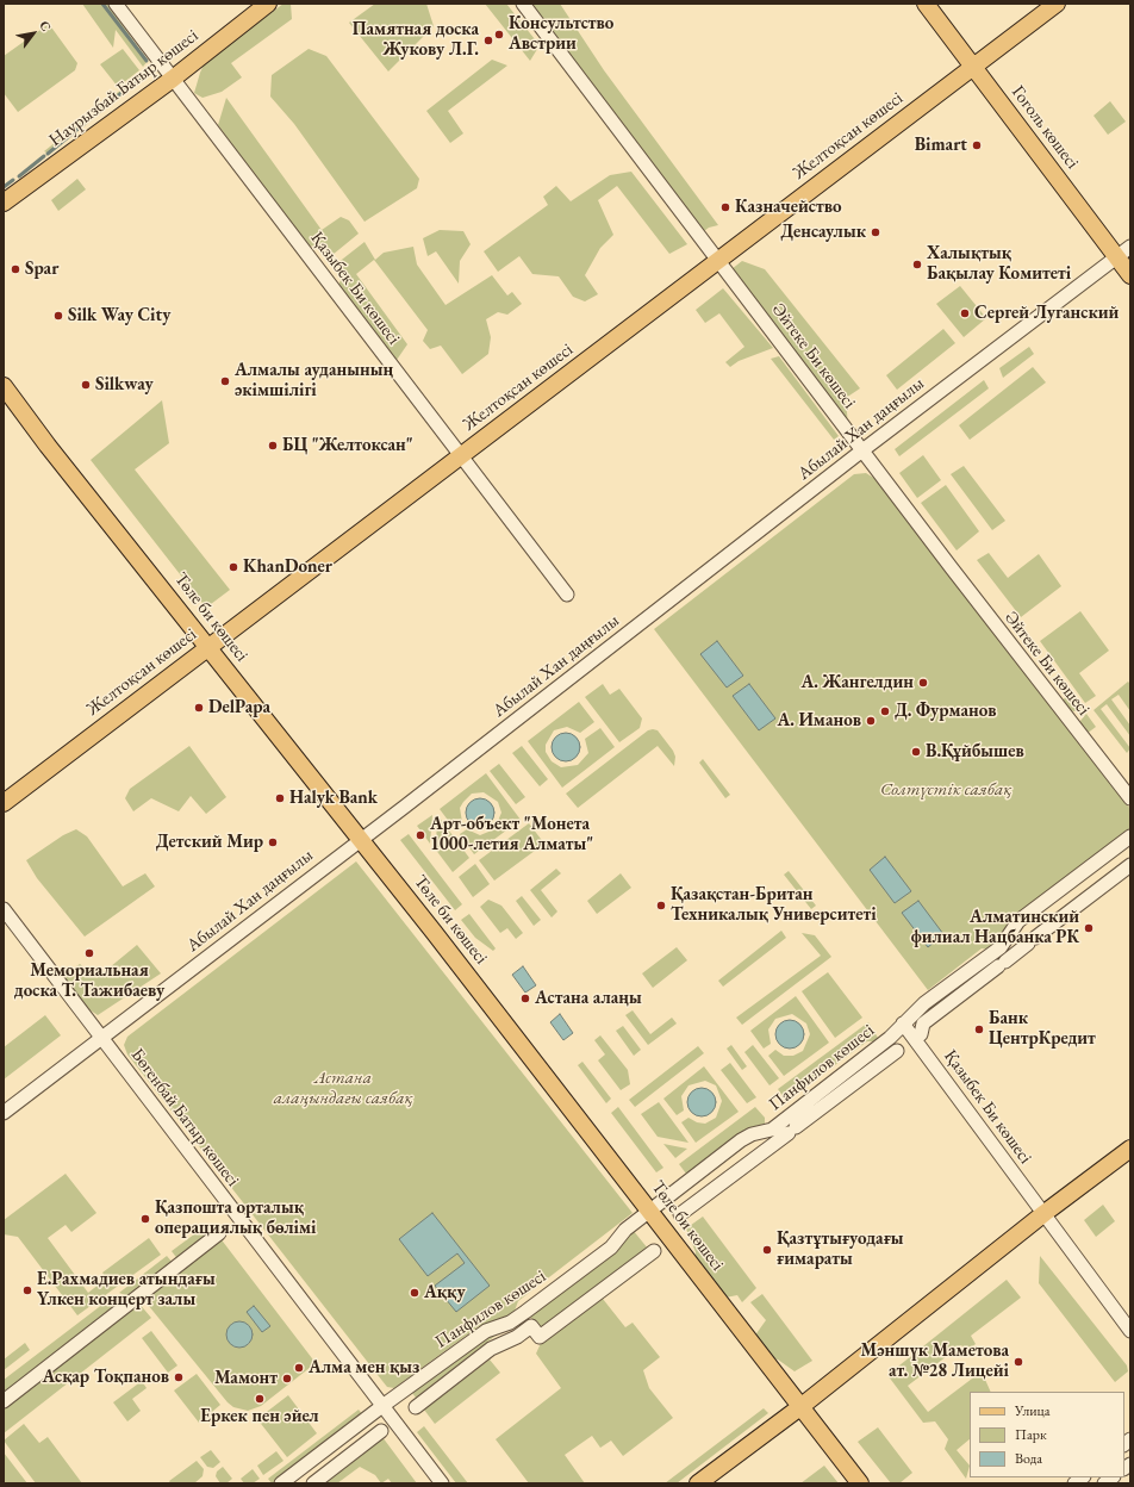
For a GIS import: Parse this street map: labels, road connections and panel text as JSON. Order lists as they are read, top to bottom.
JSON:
{
  "streets": {
    "main road": [
      "Наурызбай Батыр көшесі",
      "Гоголь көшесі",
      "Желтоқсан көшесі",
      "Төле би көшесі"
    ],
    "street": [
      "Қазыбек Би көшесі",
      "Әйтеке Би көшесі",
      "Абылай Хан даңғылы",
      "Панфилов көшесі",
      "Бөгенбай Батыр көшесі"
    ]
  },
  "crossings": [
    ["Наурызбай Батыр көшесі", "Қазыбек Би көшесі"],
    ["Гоголь көшесі", "Желтоқсан көшесі"],
    ["Гоголь көшесі", "Абылай Хан даңғылы"],
    ["Желтоқсан көшесі", "Қазыбек Би көшесі"],
    ["Желтоқсан көшесі", "Әйтеке Би көшесі"],
    ["Желтоқсан көшесі", "Төле би көшесі"],
    ["Қазыбек Би көшесі", "Панфилов көшесі"],
    ["Әйтеке Би көшесі", "Абылай Хан даңғылы"],
    ["Абылай Хан даңғылы", "Төле би көшесі"],
    ["Абылай Хан даңғылы", "Бөгенбай Батыр көшесі"],
    ["Төле би көшесі", "Панфилов көшесі"],
    ["Панфилов көшесі", "Бөгенбай Батыр көшесі"]
  ],
  "parks": ["Солтүстік саябақ", "Астана алаңындағы саябақ"],
  "places": [
    "Консультство Австрии",
    "Памятная доска Жукову Л.Г.",
    "Bimart",
    "Казначейство",
    "Денсаулык",
    "Халықтық Бақылау Комитеті",
    "Spar",
    "Сергей Луганский",
    "Silk Way City",
    "Алмалы ауданының әкімшілігі",
    "Silkway",
    "БЦ \"Желтоксан\"",
    "KhanDoner",
    "А. Жангелдин",
    "DelPapa",
    "Д. Фурманов",
    "А. Иманов",
    "В.Құйбышев",
    "Halyk Bank",
    "Арт-объект \"Монета 1000-летия Алматы\"",
    "Детский Мир",
    "Қазақстан-Британ Техникалық Университеті",
    "Алматинский филиал Нацбанка РК",
    "Мемориальная доска Т. Тажибаеву",
    "Астана алаңы",
    "Банк ЦентрКредит",
    "Қазпошта орталық операциялық бөлімі",
    "Қазтұтығуодағы ғимараты",
    "Е.Рахмадиев атындағы Үлкен концерт залы",
    "Аққу",
    "Мәншүк Маметова ат. №28 Лицейі",
    "Алма мен қыз",
    "Асқар Тоқпанов",
    "Мамонт",
    "Еркек пен әйел"
  ],
  "legend": ["Улица", "Парк", "Вода"],
  "north": "top right"
}
